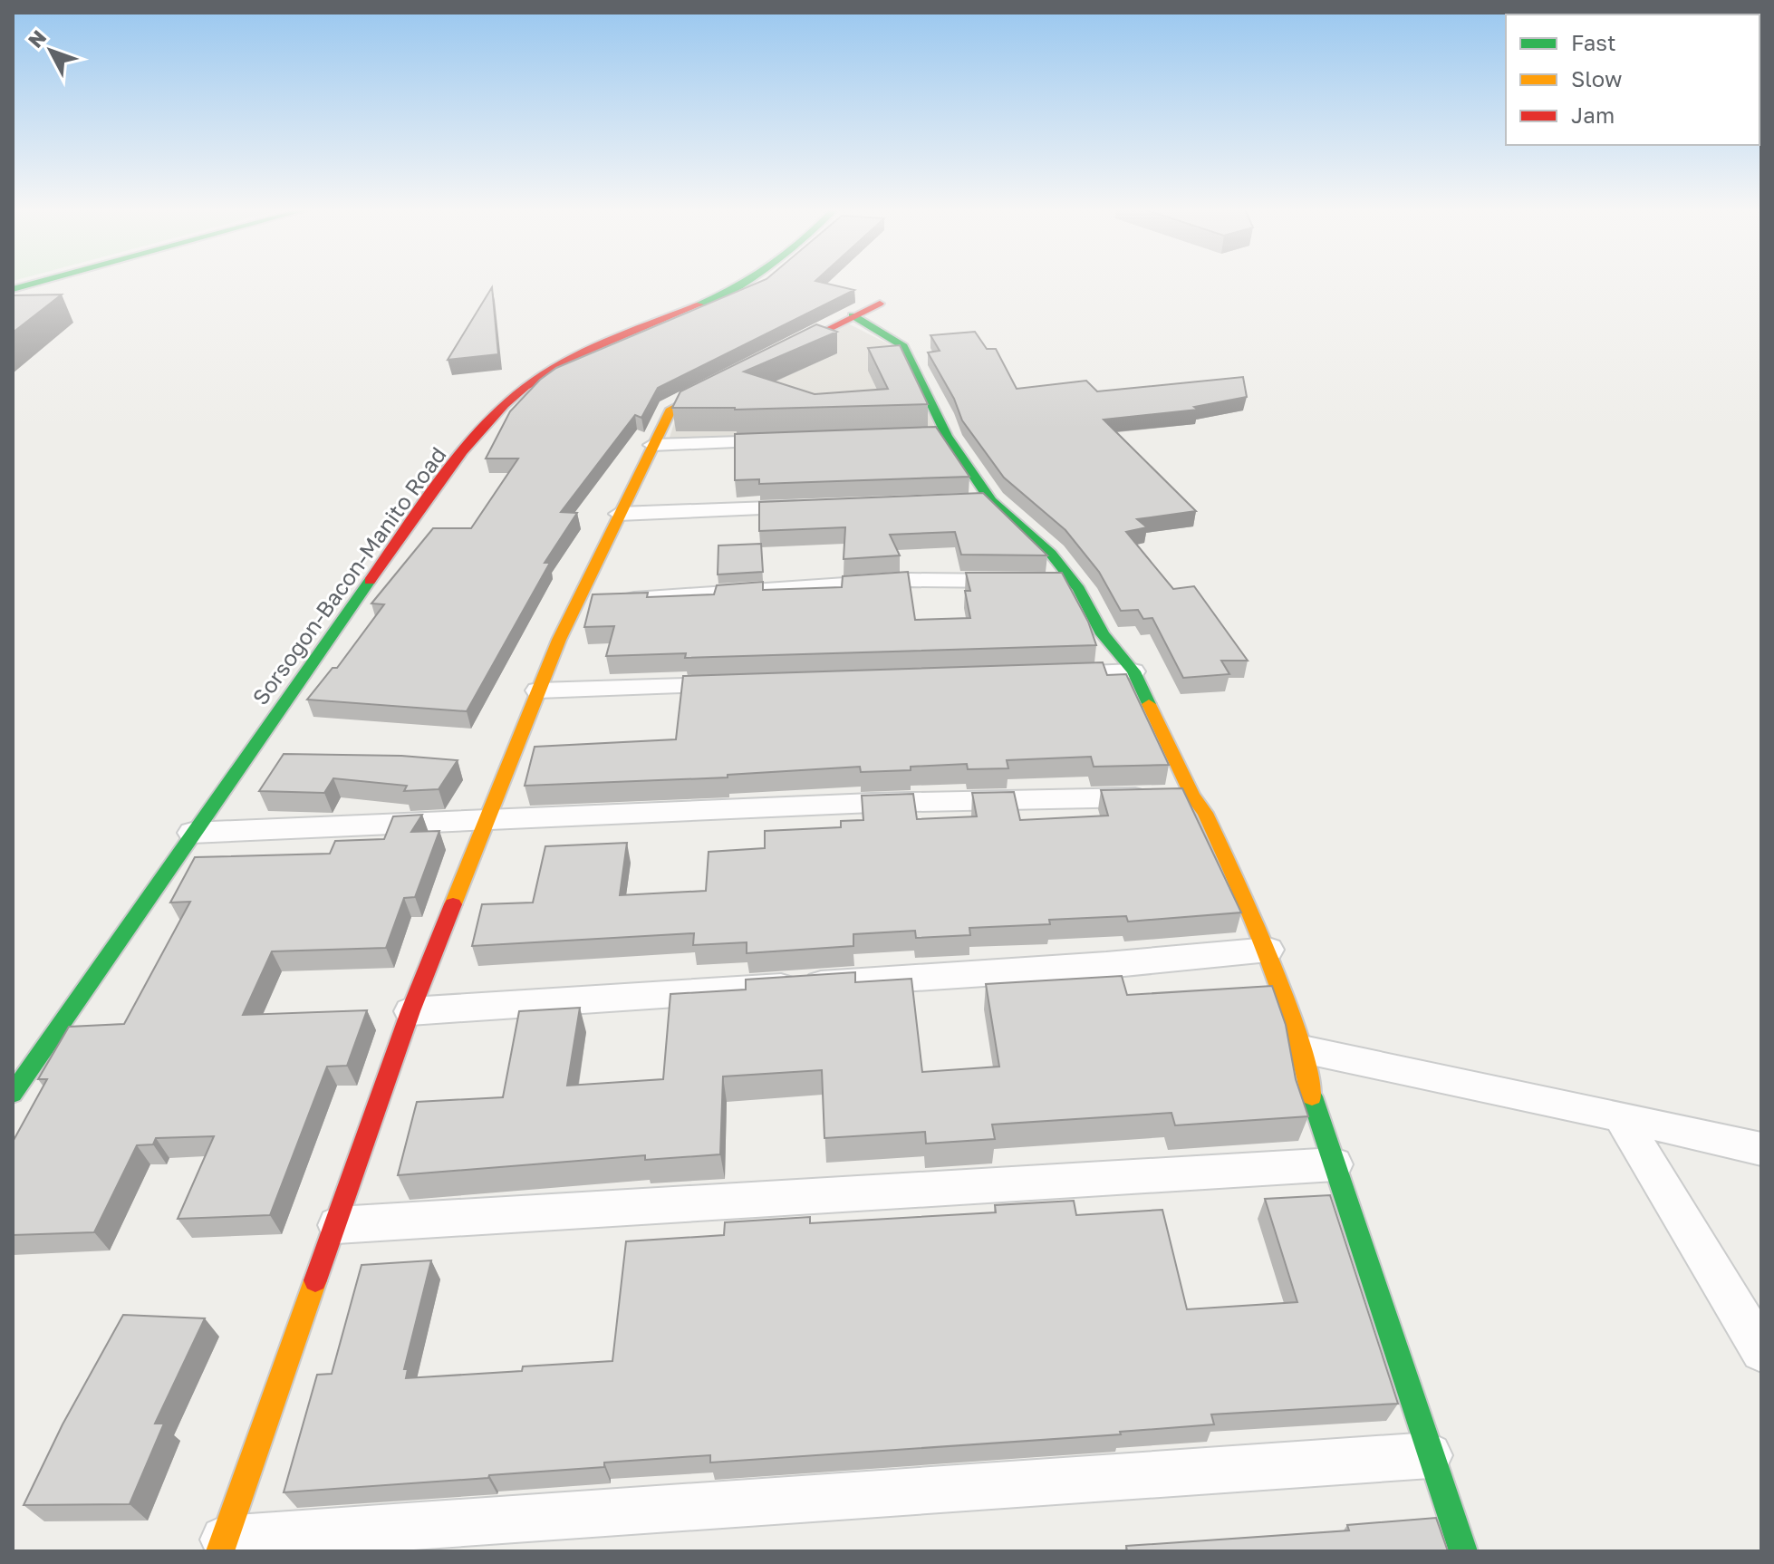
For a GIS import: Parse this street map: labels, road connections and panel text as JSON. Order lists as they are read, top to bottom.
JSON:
{
  "streets": {
    "main road": ["Sorsogon-Bacon-Manito Road"]
  },
  "legend": ["Fast", "Slow", "Jam"],
  "north": "top left"
}
